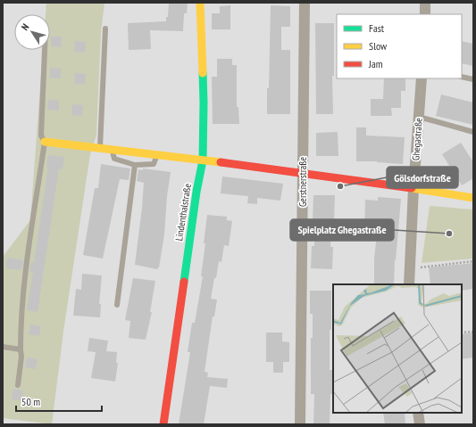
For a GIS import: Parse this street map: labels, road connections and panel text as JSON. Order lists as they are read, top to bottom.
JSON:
{
  "streets": {
    "street": ["Ghegastraße", "Gerstnerstraße", "Lindenthalstraße"]
  },
  "places": ["Gölsdorfstraße", "Spielplatz Ghegastraße"],
  "legend": ["Fast", "Slow", "Jam"],
  "scale_bar": "50 m",
  "north": "top left"
}
